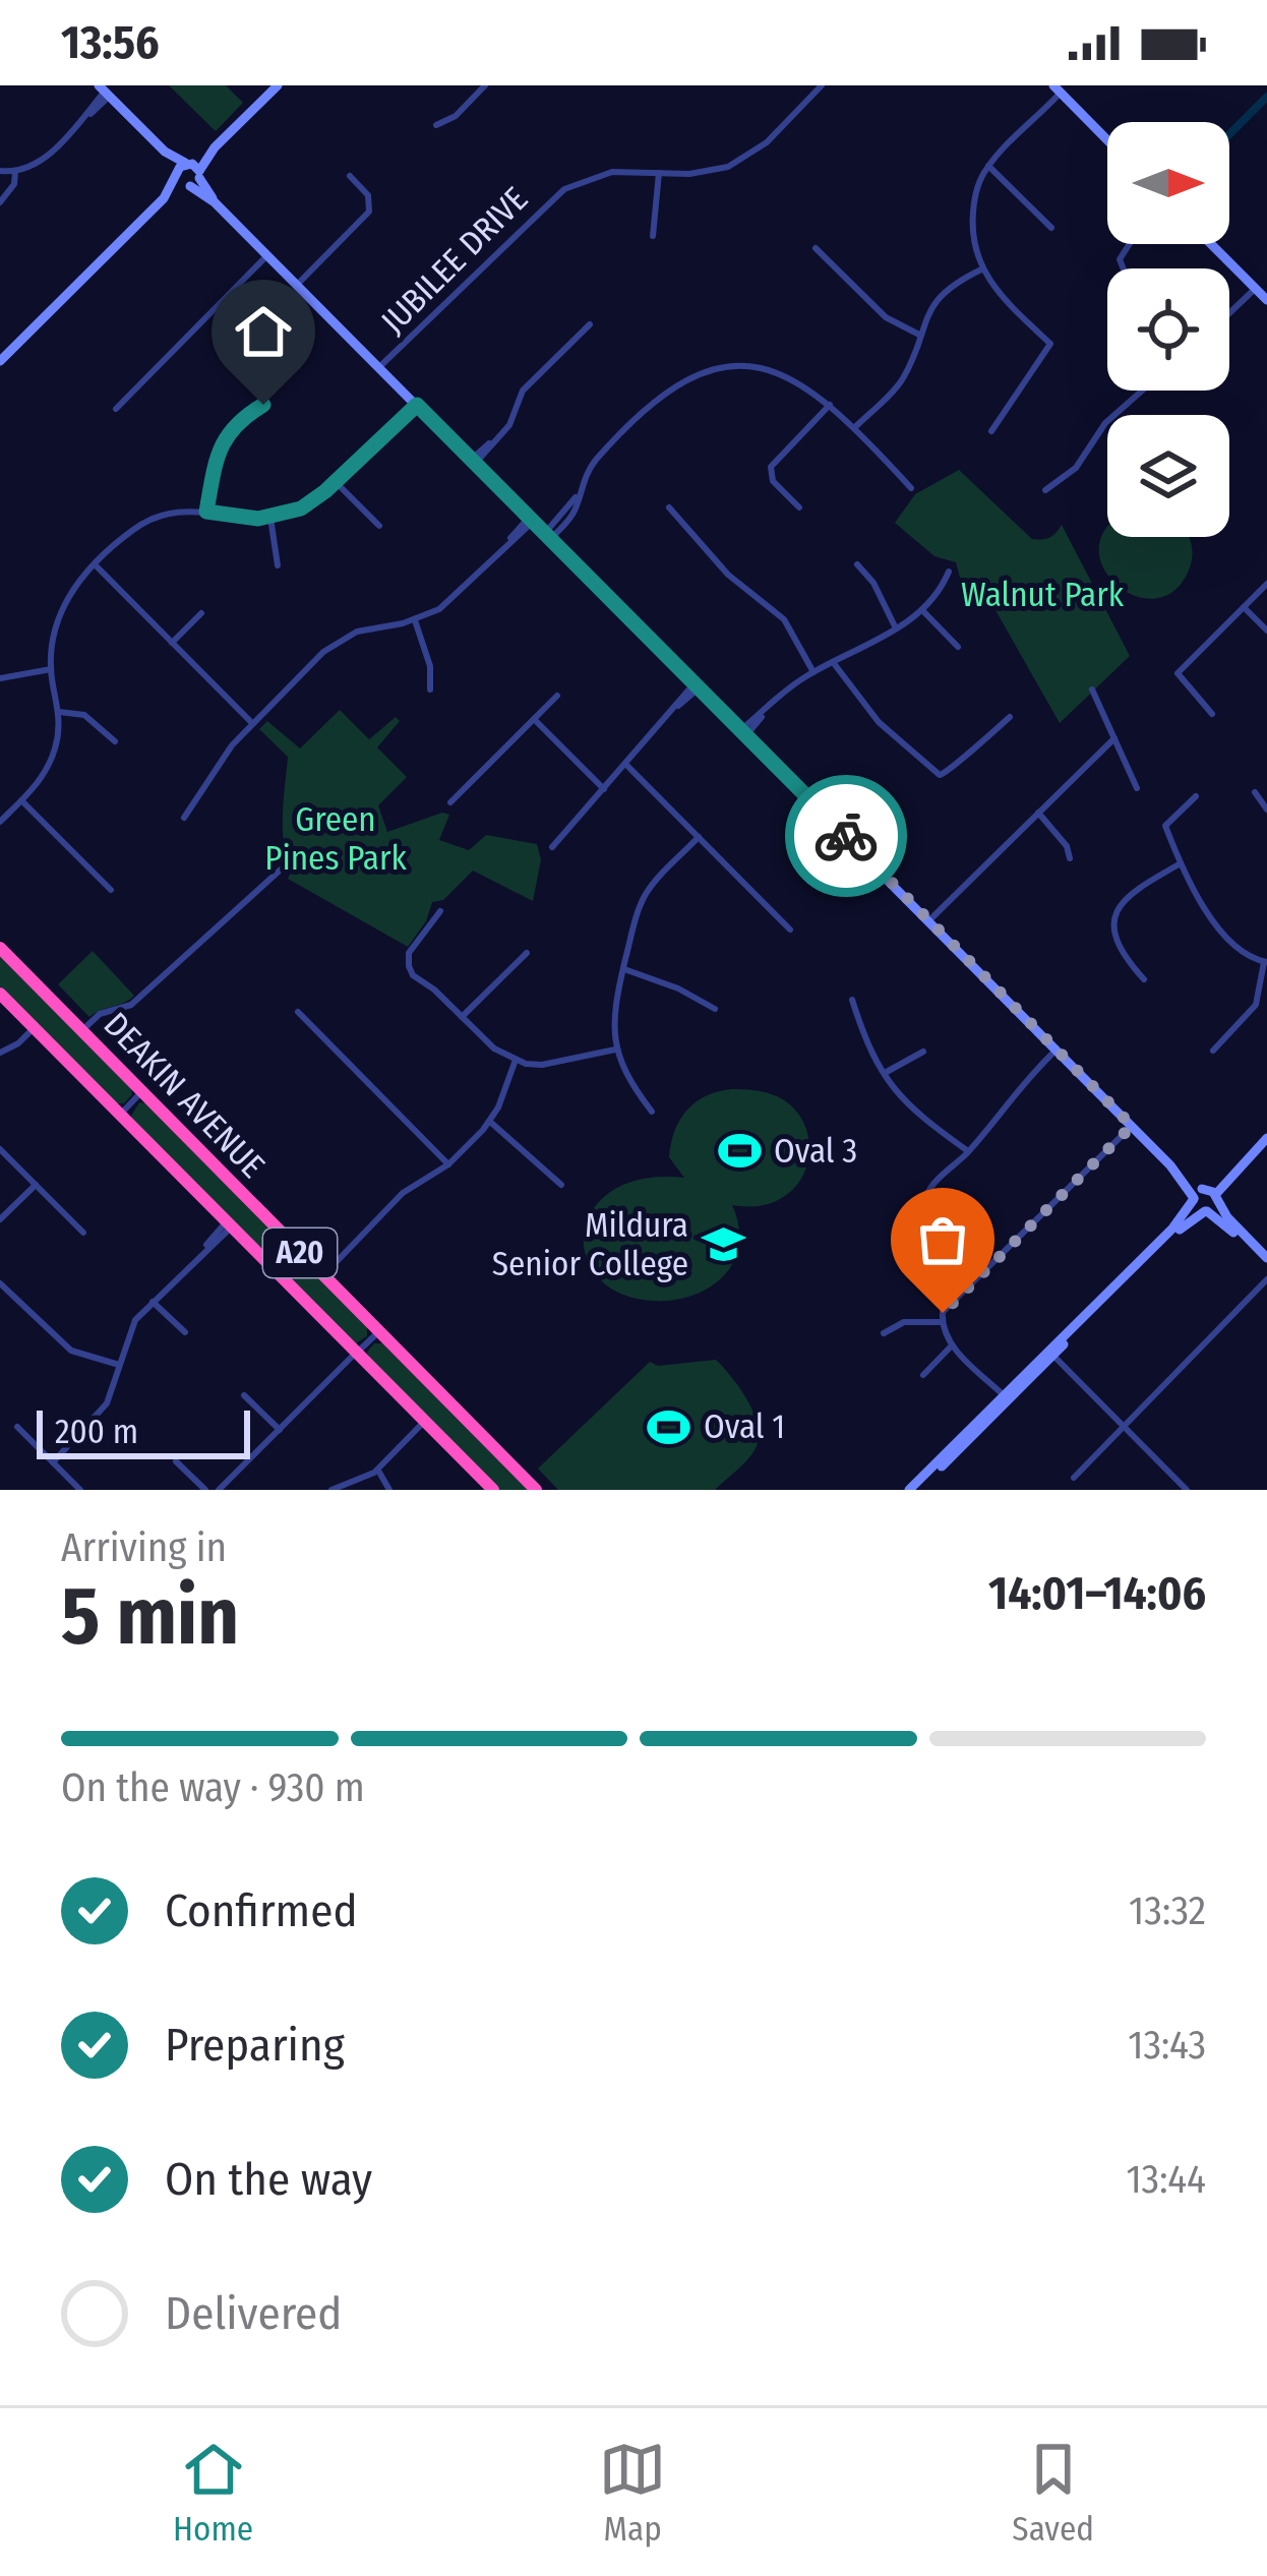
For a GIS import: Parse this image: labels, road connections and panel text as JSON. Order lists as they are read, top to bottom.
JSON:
{
  "streets": {
    "highway": ["DEAKIN AVENUE", "A20"],
    "street": ["JUBILEE DRIVE"]
  },
  "parks": ["Walnut Park", "Green Pines Park"],
  "places": {
    "sports": ["Oval 3", "Oval 1"],
    "school or university": ["Mildura Senior College"]
  },
  "scale_bar": "200 m",
  "north": "right",
  "page": {
    "status": "13:56",
    "scale": "200 m",
    "heading": ["5 min", "Arriving in", "14:01–14:06"],
    "bar": "On the way · 930 m",
    "list": [
      ["Confirmed", "13:32"],
      ["Preparing", "13:43"],
      ["On the way", "13:44"],
      "Delivered"
    ],
    "tabs": ["Home", "Map", "Saved"]
  }
}
